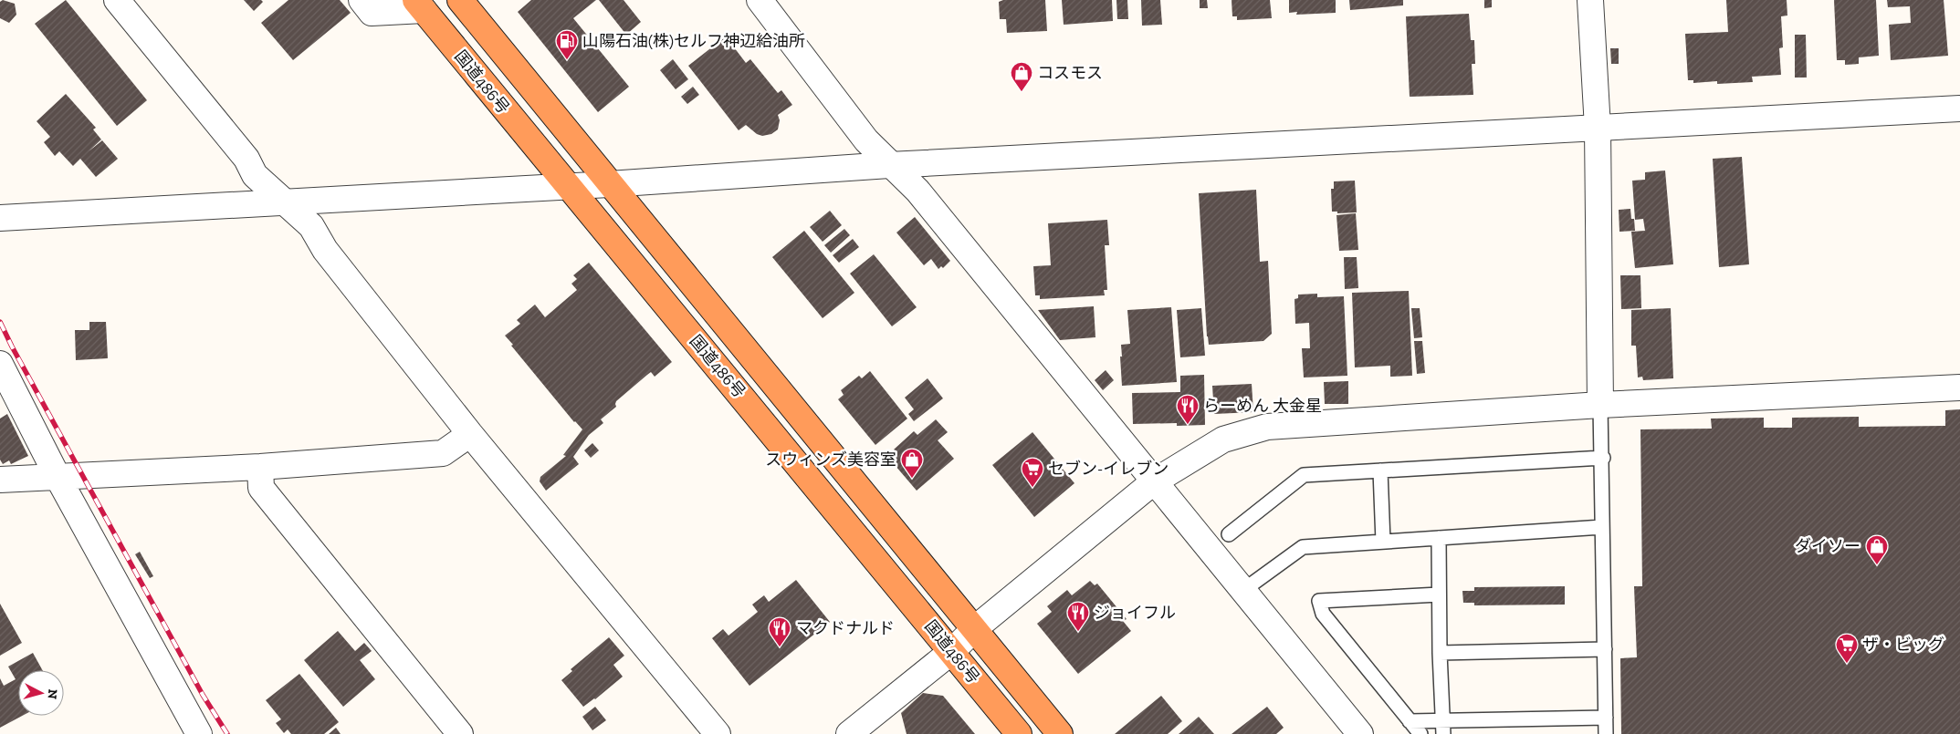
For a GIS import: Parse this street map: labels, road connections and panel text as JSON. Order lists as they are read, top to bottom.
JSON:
{
  "streets": {
    "highway": ["国道486号"]
  },
  "places": {
    "fuel station": ["山陽石油(株)セルフ神辺給油所"],
    "shop": ["コスモス", "スウィンズ美容室", "ダイソー"],
    "restaurant": ["らーめん 大金星", "ジョイフル", "マクドナルド"],
    "supermarket": ["セブン-イレブン", "ザ・ビッグ"]
  },
  "north": "right"
}
